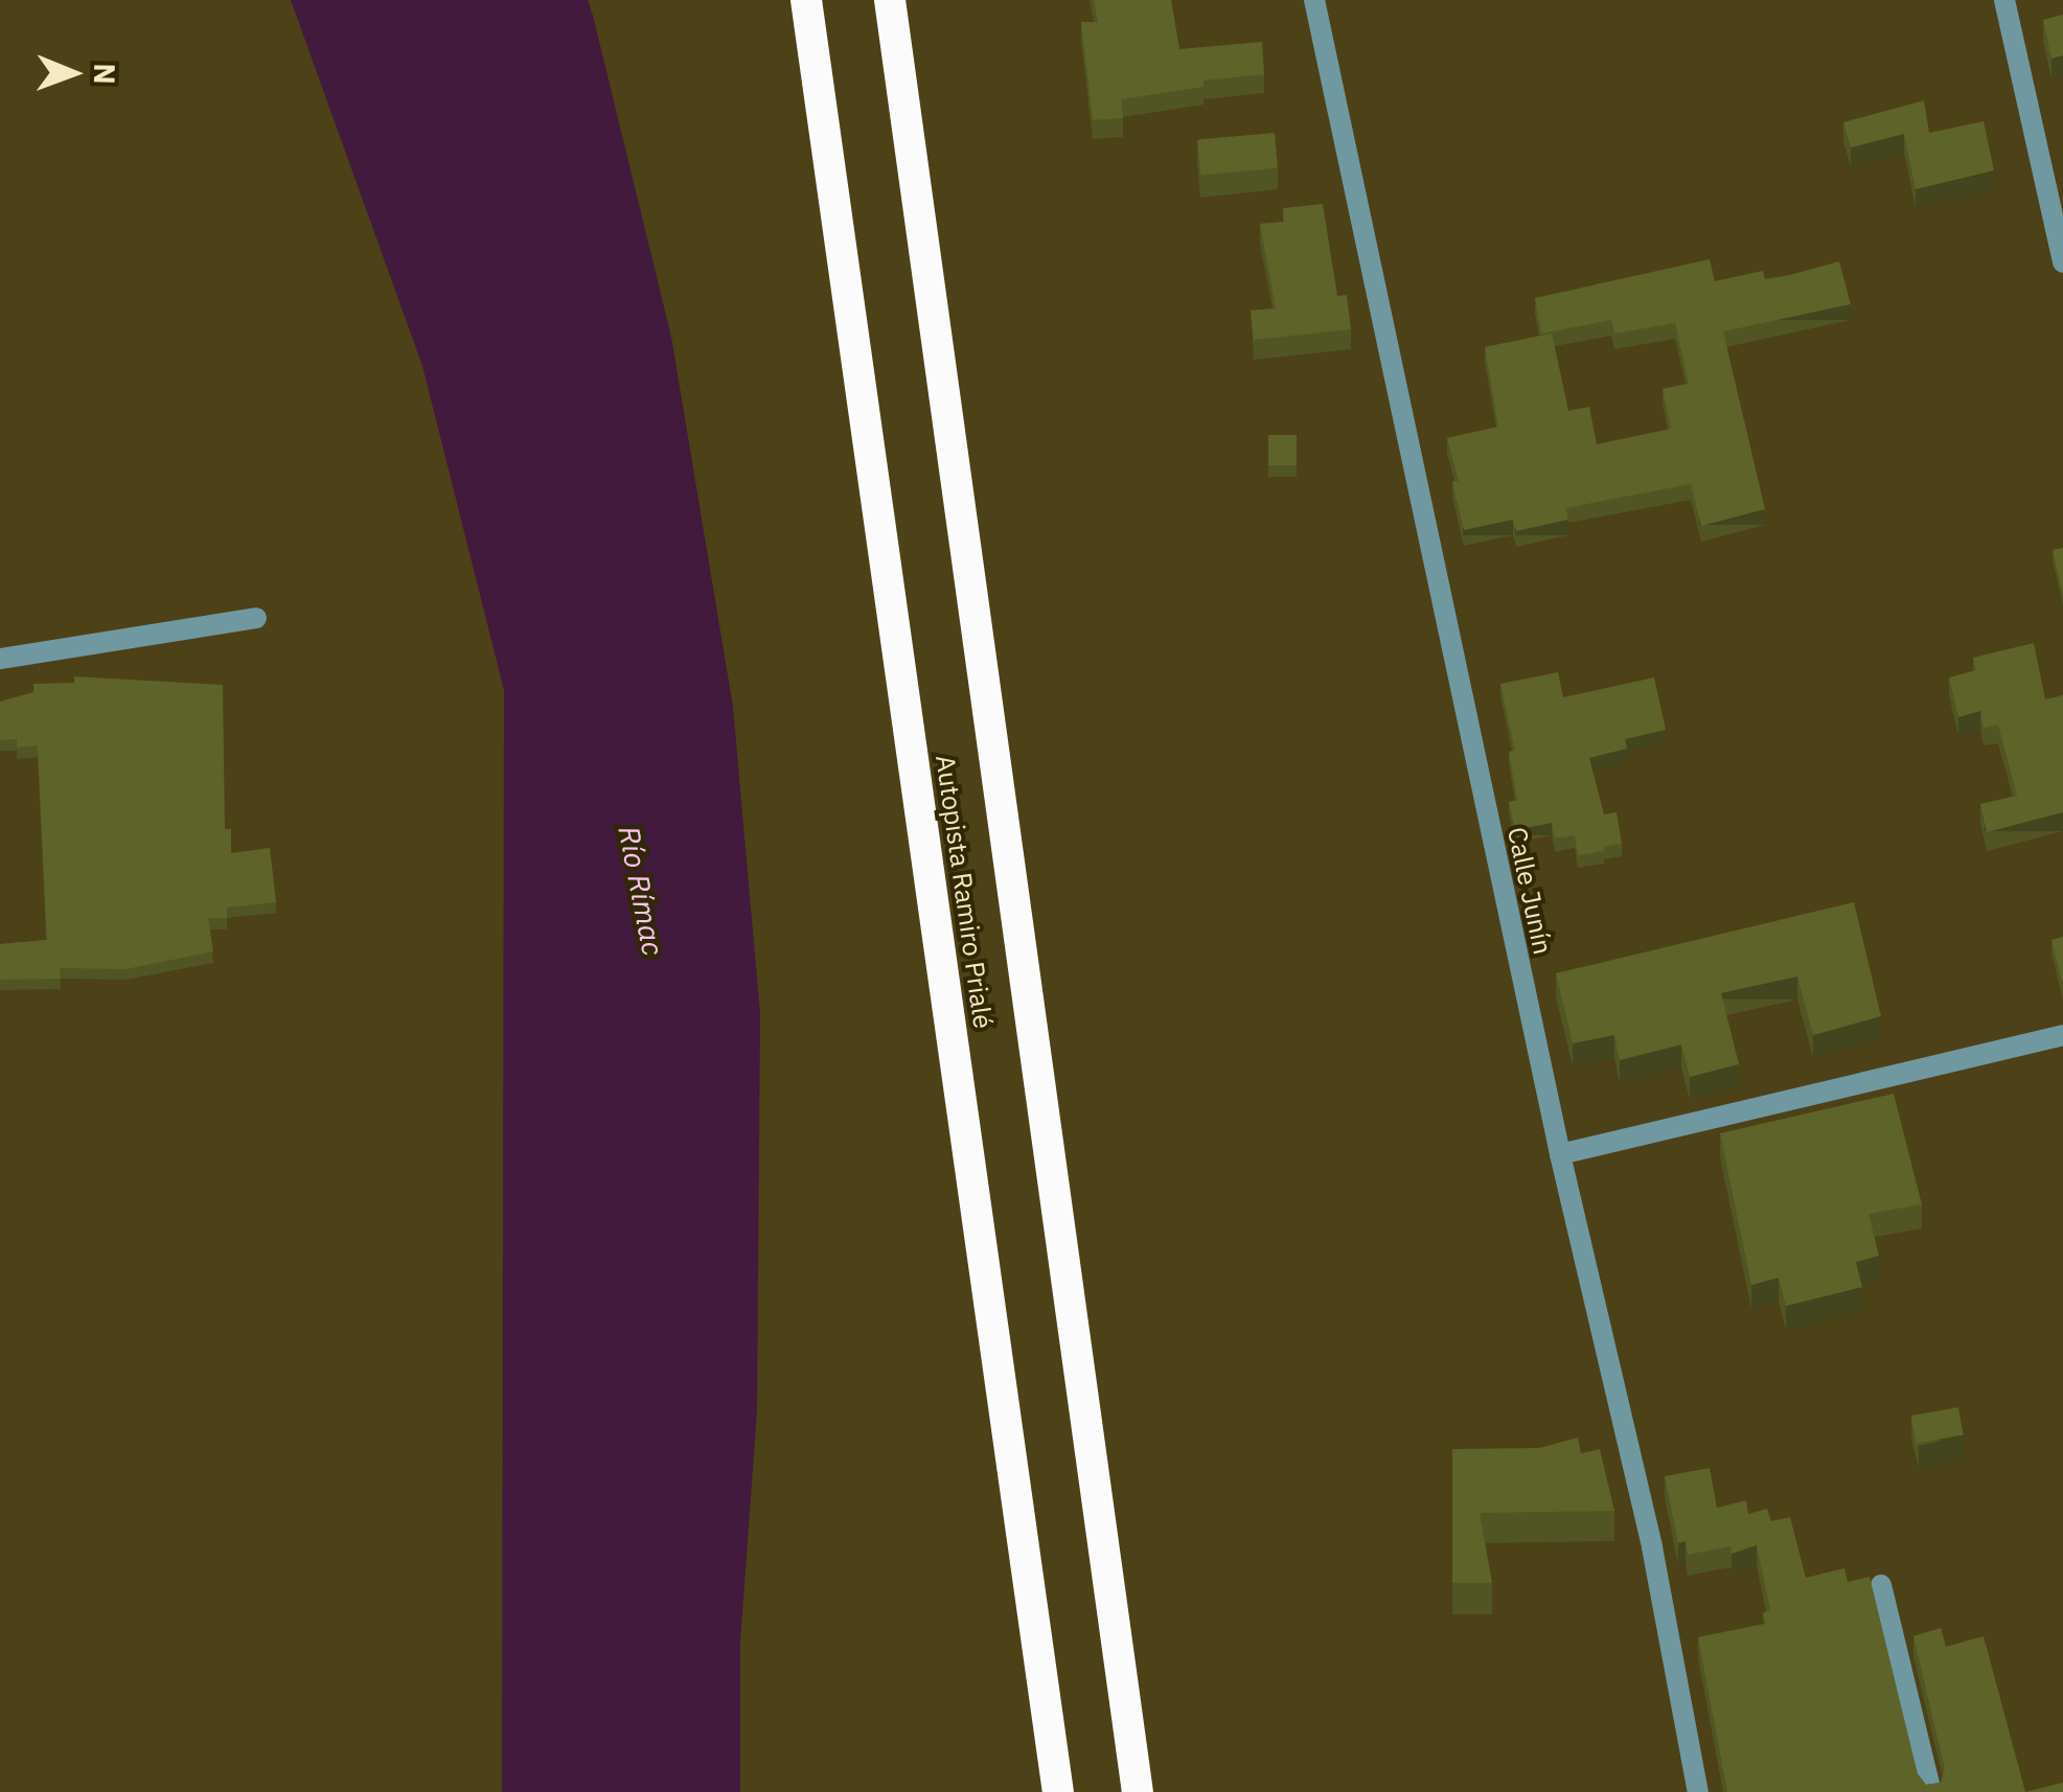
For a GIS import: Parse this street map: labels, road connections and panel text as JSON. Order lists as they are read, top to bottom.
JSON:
{
  "streets": {
    "highway": ["Autopista Ramiro Prialé"],
    "street": ["Calle Junín"]
  },
  "water": ["Río Rímac"],
  "north": "right"
}
